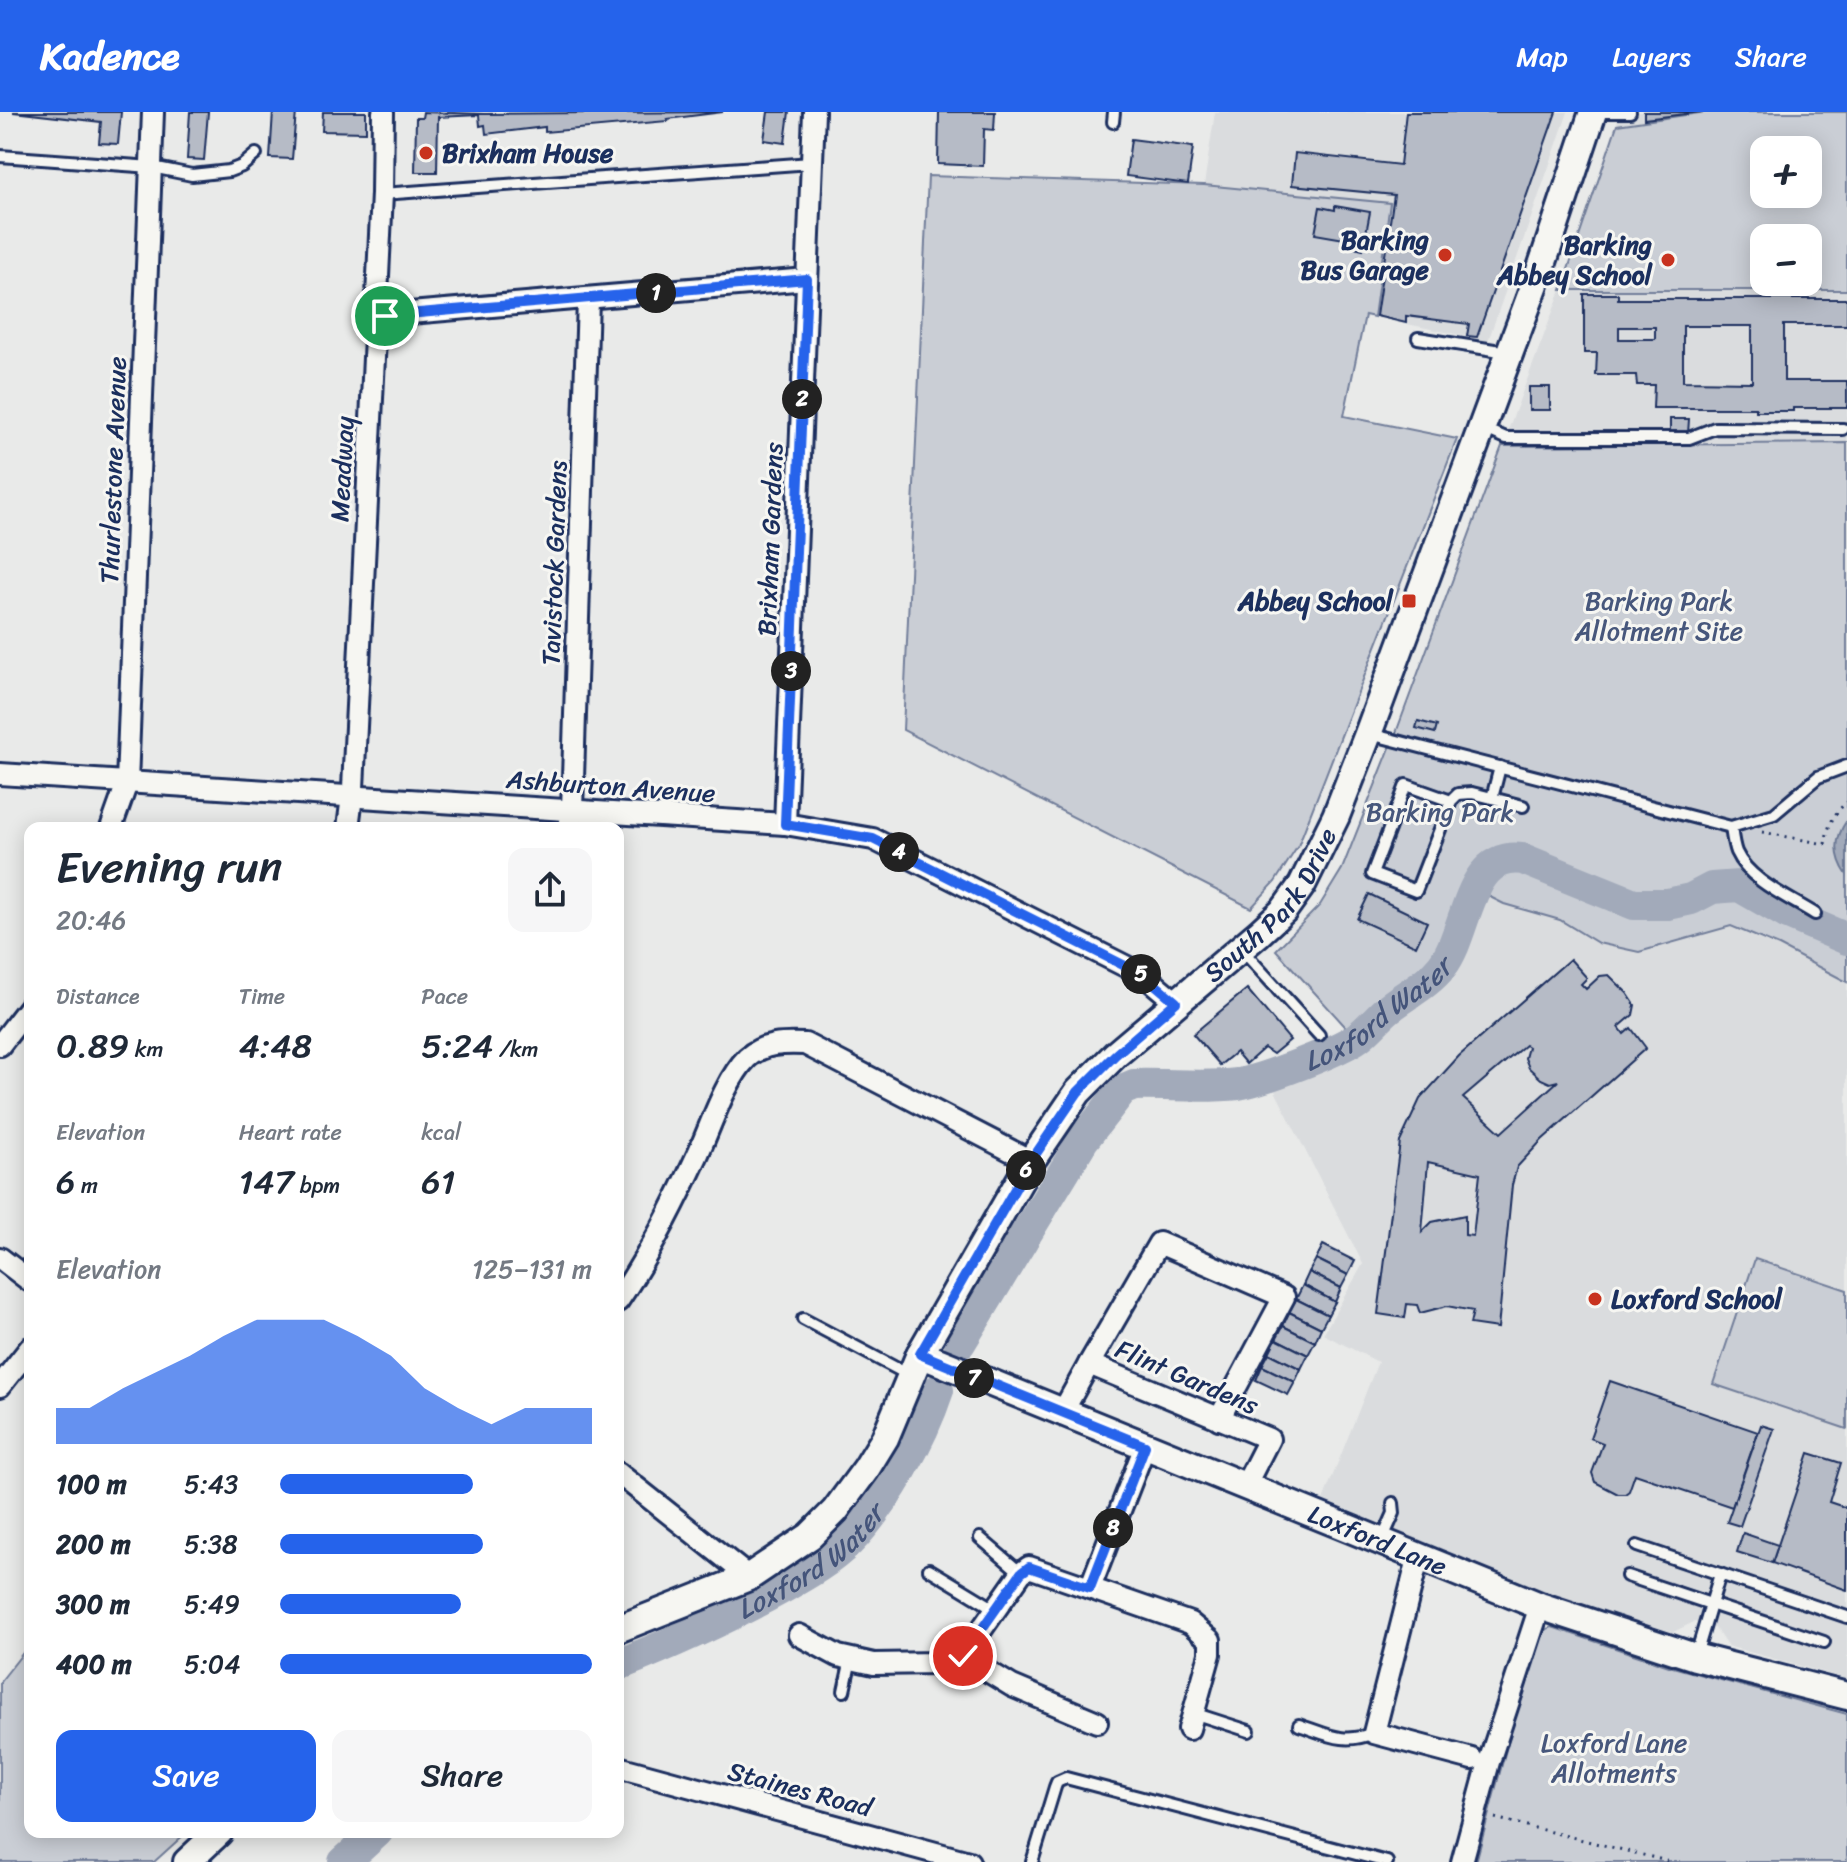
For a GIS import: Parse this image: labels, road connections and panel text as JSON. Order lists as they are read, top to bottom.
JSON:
{
  "streets": {
    "street": [
      "Meadway",
      "Thurlestone Avenue",
      "Brixham Gardens",
      "Tavistock Gardens",
      "Ashburton Avenue",
      "South Park Drive",
      "Flint Gardens",
      "Loxford Lane",
      "Staines Road"
    ]
  },
  "crossings": [
    ["Meadway", "Ashburton Avenue"],
    ["Thurlestone Avenue", "Ashburton Avenue"],
    ["Brixham Gardens", "Ashburton Avenue"],
    ["Tavistock Gardens", "Ashburton Avenue"],
    ["Ashburton Avenue", "South Park Drive"],
    ["South Park Drive", "Loxford Lane"],
    ["Flint Gardens", "Loxford Lane"]
  ],
  "water": ["Loxford Water"],
  "parks": ["Barking Park Allotment Site", "Barking Park", "Loxford Lane Allotments"],
  "places": {
    "other": [
      "Brixham House",
      "Barking Bus Garage",
      "Barking Abbey School",
      "Loxford School"
    ],
    "transit": ["Abbey School"]
  },
  "page": {
    "header": "Kadence",
    "nav": ["Map", "Layers", "Share"],
    "map_buttons": ["+", "−"],
    "pins": [
      "1",
      "2",
      "3",
      "4",
      "5",
      "6",
      "7",
      "8"
    ],
    "heading": ["Evening run", "20:46"],
    "stats": [
      ["Distance", "0.89 km"],
      ["Time", "4:48"],
      ["Pace", "5:24 /km"],
      ["Elevation", "6 m"],
      ["Heart rate", "147 bpm"],
      ["kcal", "61"]
    ],
    "chart": ["Elevation", "125–131 m"],
    "list": [
      {
        "name": "100 m",
        "note": "5:43"
      },
      {
        "name": "200 m",
        "note": "5:38"
      },
      {
        "name": "300 m",
        "note": "5:49"
      },
      {
        "name": "400 m",
        "note": "5:04"
      }
    ],
    "buttons": ["Save", "Share"]
  }
}
